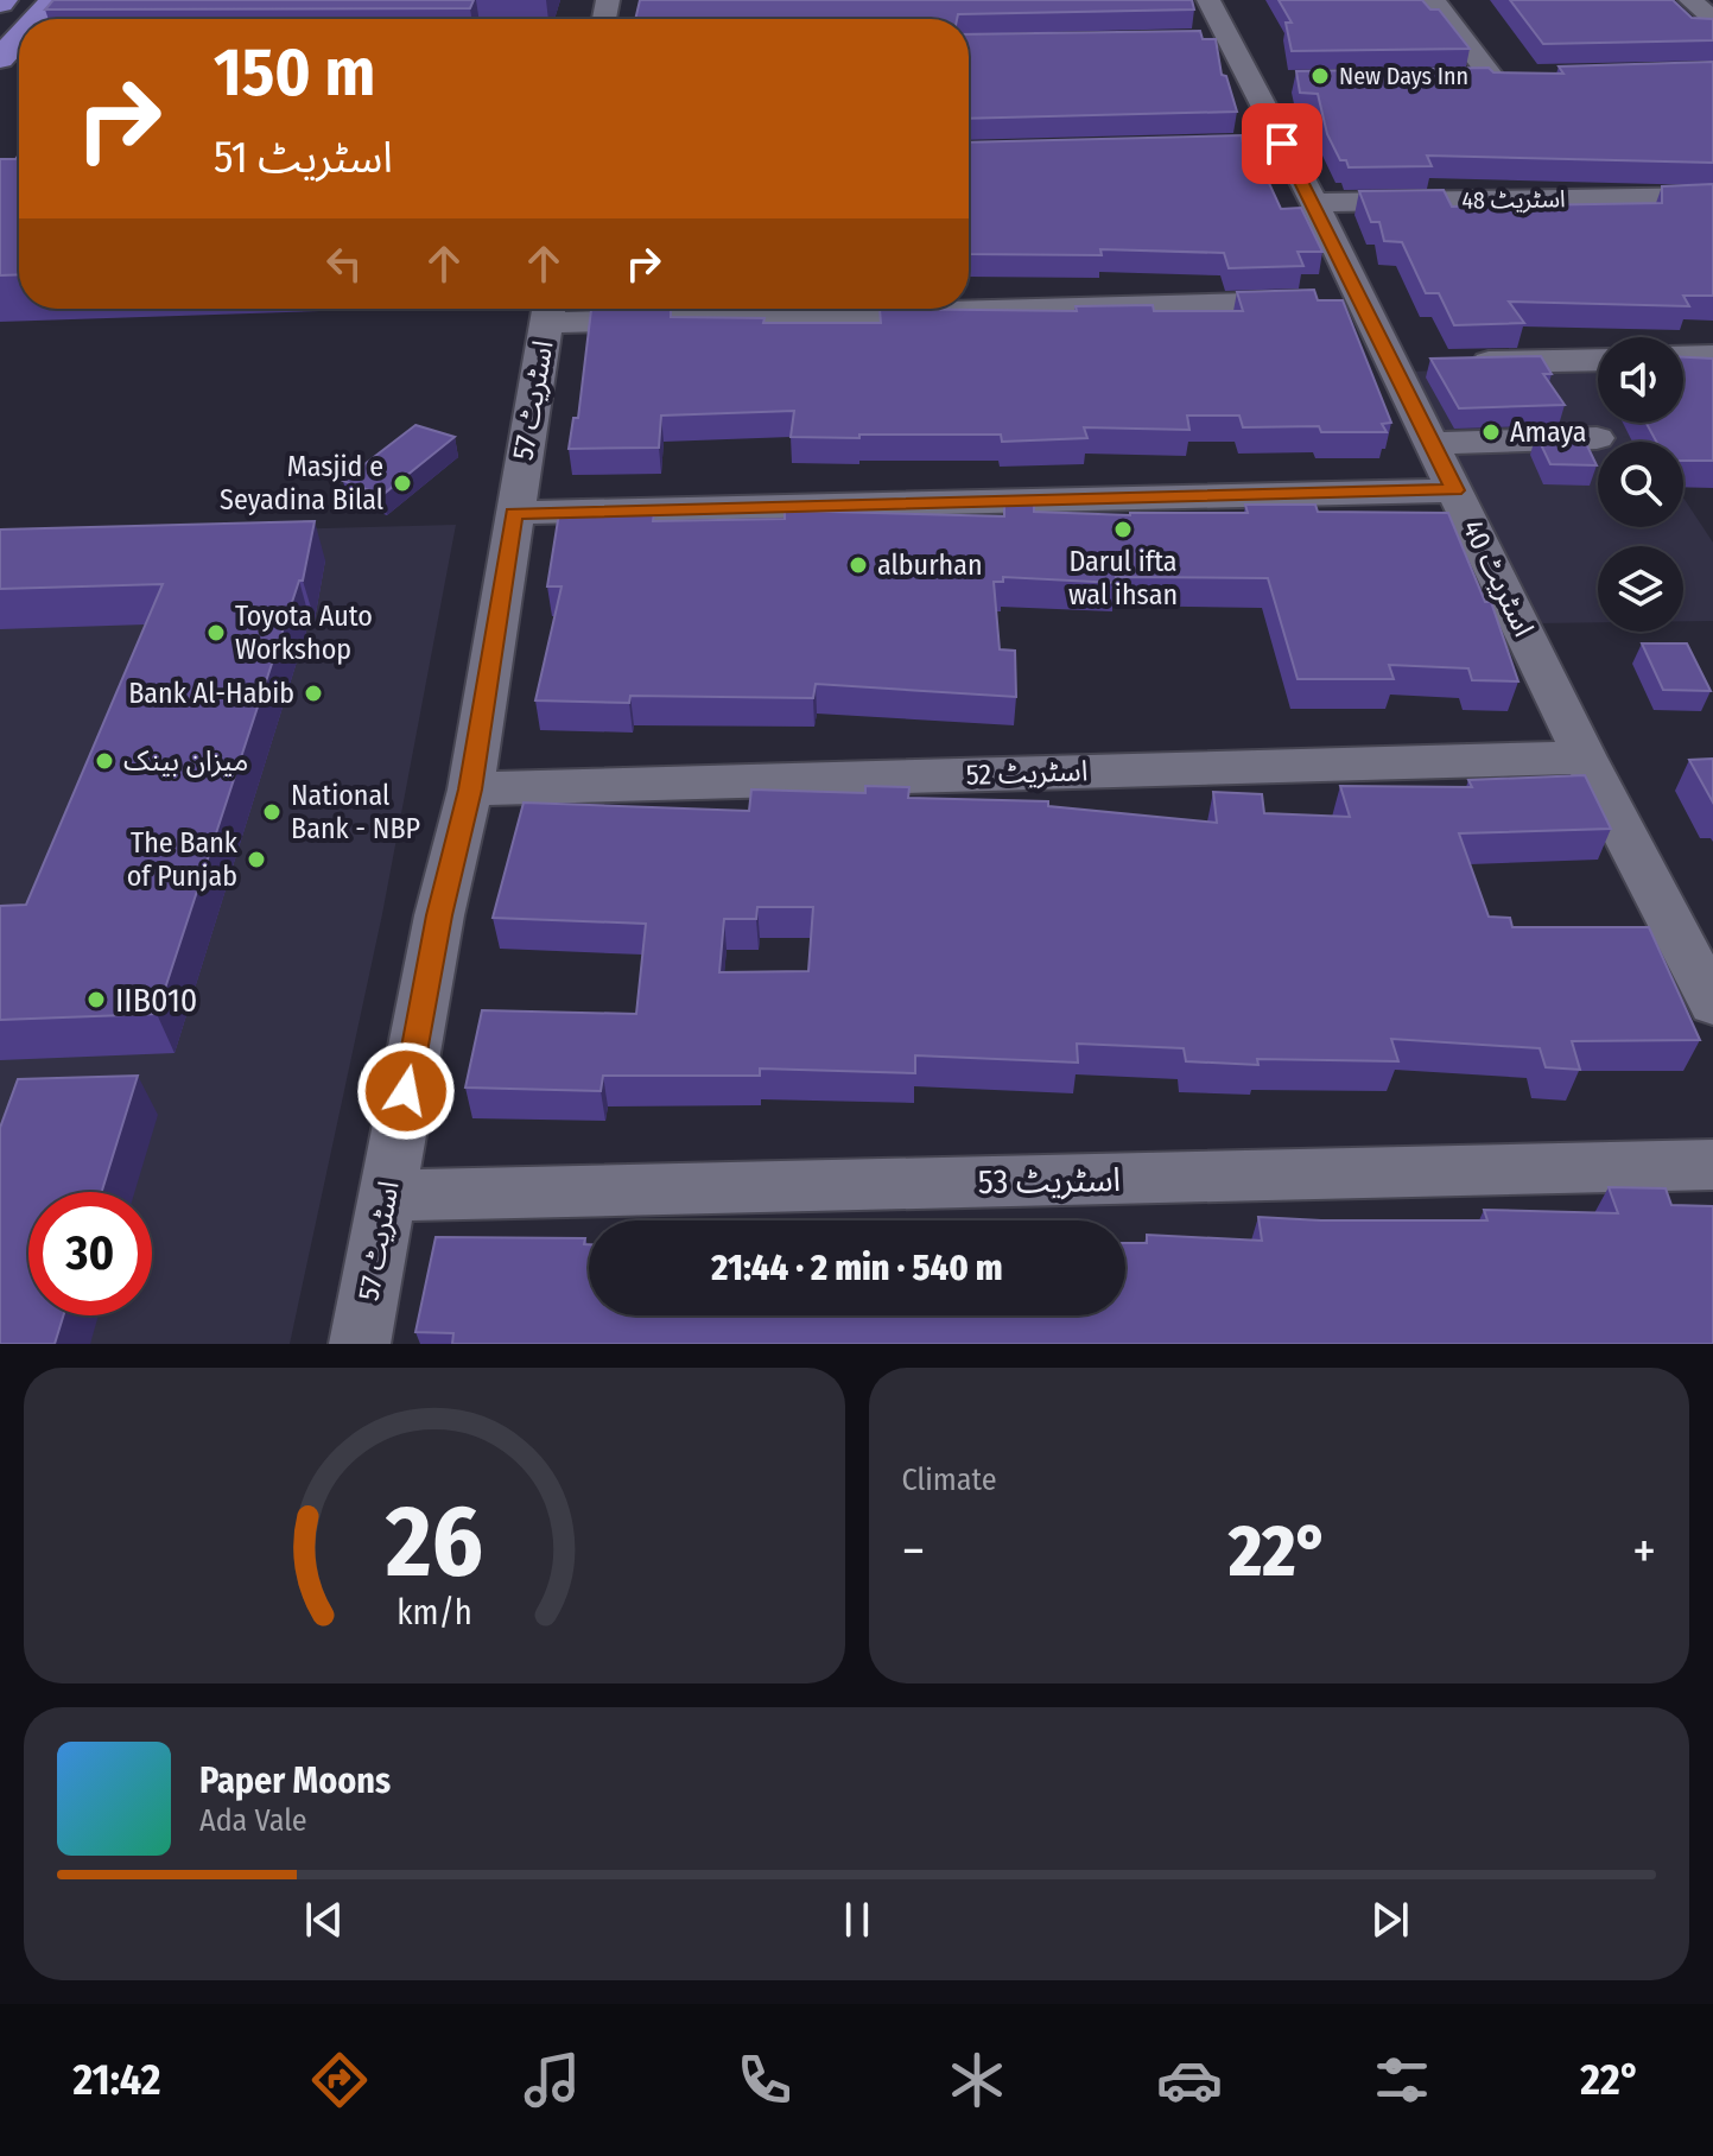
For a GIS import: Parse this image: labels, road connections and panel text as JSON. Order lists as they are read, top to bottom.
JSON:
{
  "streets": {
    "street": [
      "اسٹریٹ 48",
      "اسٹریٹ 57",
      "اسٹریٹ 40",
      "اسٹریٹ 52",
      "اسٹریٹ 53"
    ]
  },
  "crossings": [
    ["اسٹریٹ 48", "اسٹریٹ 40"],
    ["اسٹریٹ 57", "اسٹریٹ 52"],
    ["اسٹریٹ 57", "اسٹریٹ 53"],
    ["اسٹریٹ 40", "اسٹریٹ 52"]
  ],
  "places": [
    "New Days Inn",
    "Amaya",
    "Masjid e Seyadina Bilal",
    "Darul ifta wal ihsan",
    "alburhan",
    "Toyota Auto Workshop",
    "Bank Al-Habib",
    "میزان بینک",
    "National Bank - NBP",
    "The Bank of Punjab",
    "IIB010"
  ],
  "page": {
    "turn": ["150 m", "اسٹریٹ 51"],
    "limit": "30",
    "trip": "21:44 · 2 min · 540 m",
    "tile": "Climate",
    "heat": ["−", "22°", "+"],
    "song": ["Paper Moons", "Ada Vale"],
    "tabs": ["21:42", "22°"],
    "gauge": ["26", "km/h"]
  }
}
